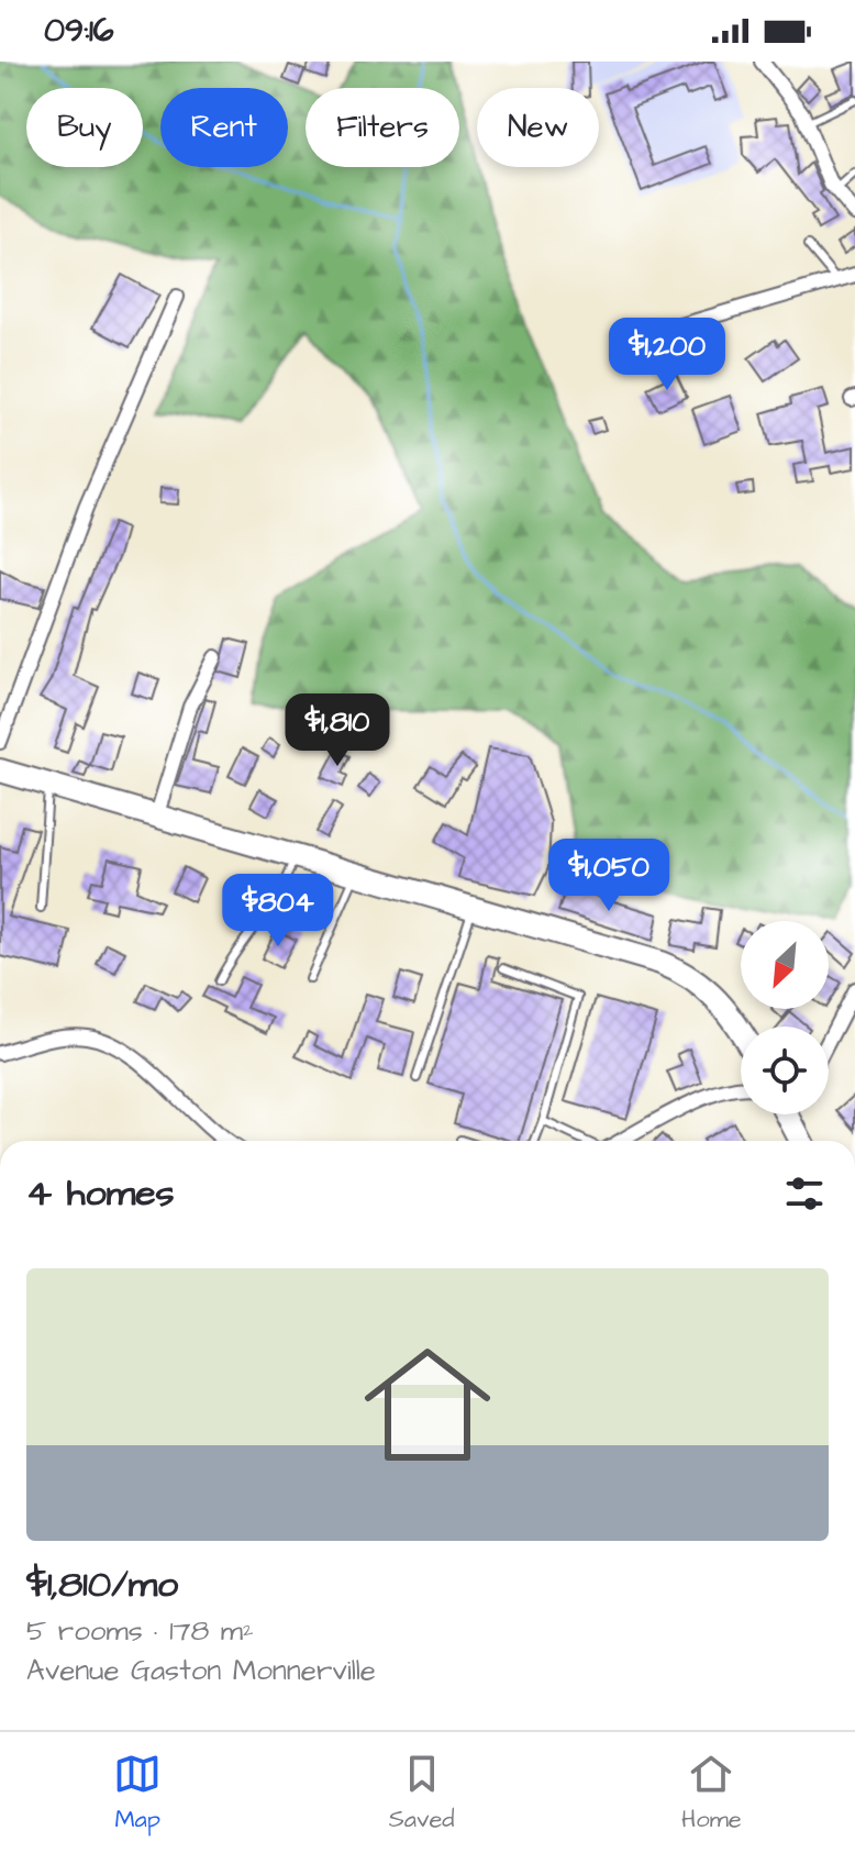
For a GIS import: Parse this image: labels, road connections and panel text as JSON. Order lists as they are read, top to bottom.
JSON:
{
  "north": "bottom left",
  "page": {
    "status": "09:16",
    "chip": [
      "Buy",
      "Rent",
      "Filters",
      "New"
    ],
    "price": [
      "$1,200",
      "$1,810",
      "$1,050",
      "$804"
    ],
    "heading": "4 homes",
    "list": [
      {
        "name": "$1,810/mo",
        "note": "5 rooms · 178 m² · Avenue Gaston Monnerville"
      }
    ],
    "tabs": ["Map", "Saved", "Home"]
  }
}
